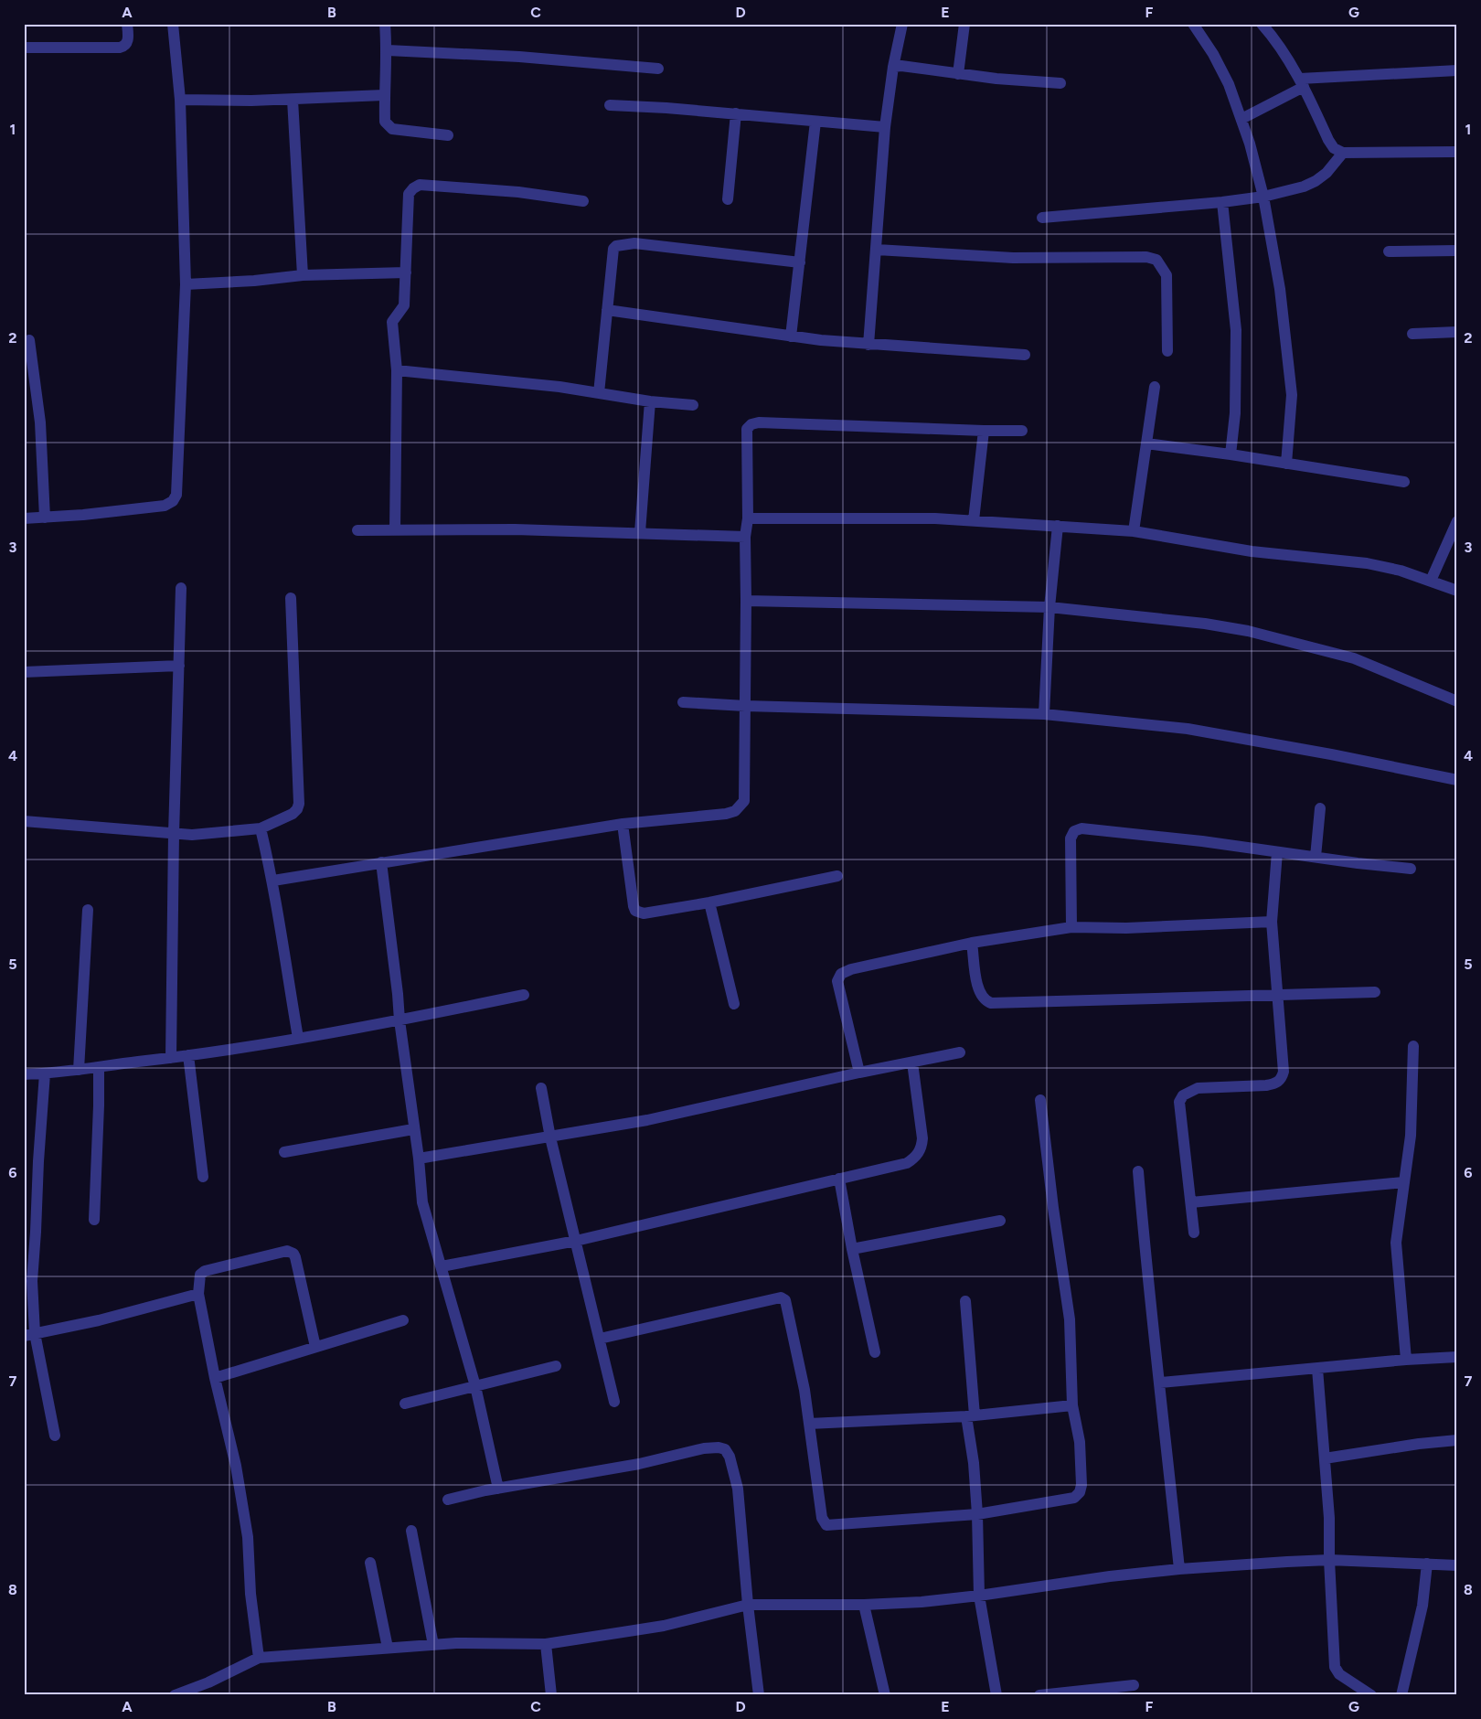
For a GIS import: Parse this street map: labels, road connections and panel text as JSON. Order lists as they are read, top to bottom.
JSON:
{
  "grid": {
    "columns": [
      "A",
      "B",
      "C",
      "D",
      "E",
      "F",
      "G"
    ],
    "rows": [
      "1",
      "2",
      "3",
      "4",
      "5",
      "6",
      "7",
      "8"
    ]
  }
}
